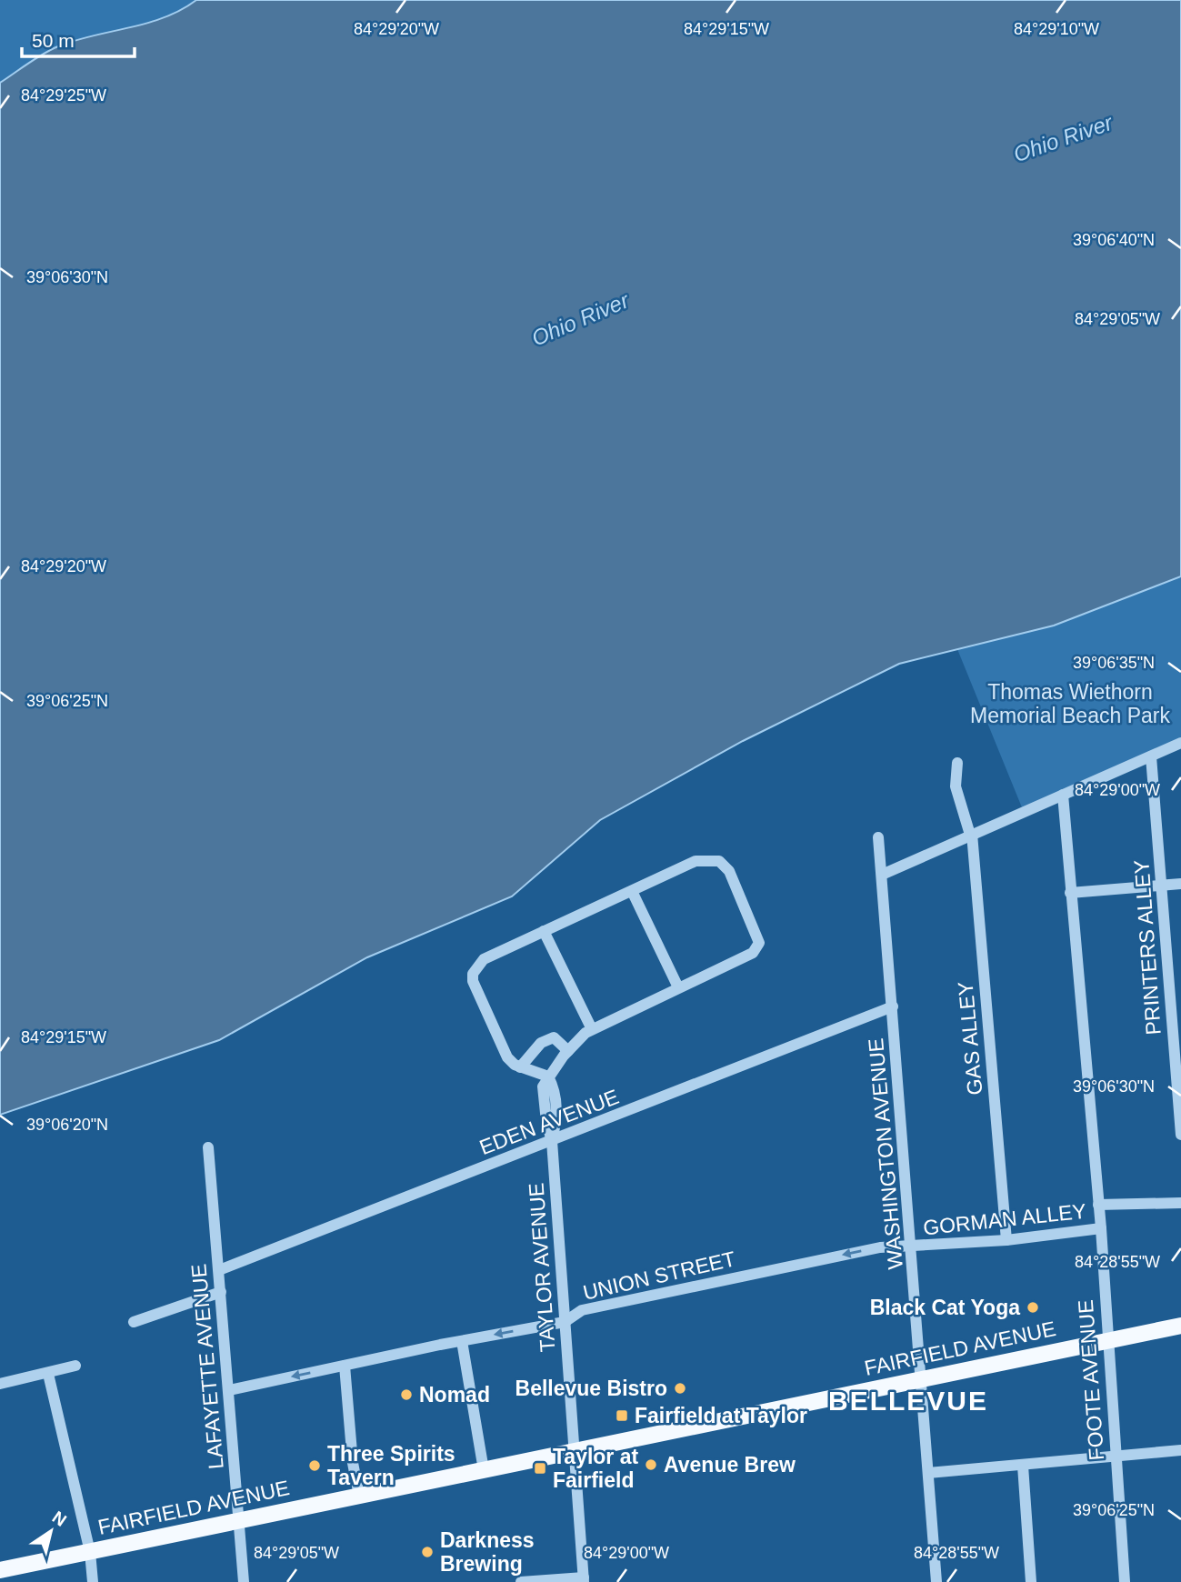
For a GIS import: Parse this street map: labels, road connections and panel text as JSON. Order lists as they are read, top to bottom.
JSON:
{
  "streets": {
    "main road": ["FAIRFIELD AVENUE"],
    "street": [
      "PRINTERS ALLEY",
      "GAS ALLEY",
      "EDEN AVENUE",
      "WASHINGTON AVENUE",
      "GORMAN ALLEY",
      "TAYLOR AVENUE",
      "UNION STREET",
      "LAFAYETTE AVENUE",
      "FOOTE AVENUE"
    ]
  },
  "crossings": [
    ["GAS ALLEY", "GORMAN ALLEY"],
    ["EDEN AVENUE", "WASHINGTON AVENUE"],
    ["EDEN AVENUE", "TAYLOR AVENUE"],
    ["EDEN AVENUE", "LAFAYETTE AVENUE"],
    ["WASHINGTON AVENUE", "GORMAN ALLEY"],
    ["WASHINGTON AVENUE", "UNION STREET"],
    ["WASHINGTON AVENUE", "FAIRFIELD AVENUE"],
    ["GORMAN ALLEY", "UNION STREET"],
    ["GORMAN ALLEY", "FOOTE AVENUE"],
    ["TAYLOR AVENUE", "UNION STREET"],
    ["TAYLOR AVENUE", "FAIRFIELD AVENUE"],
    ["UNION STREET", "LAFAYETTE AVENUE"],
    ["FAIRFIELD AVENUE", "LAFAYETTE AVENUE"],
    ["FAIRFIELD AVENUE", "FOOTE AVENUE"]
  ],
  "one_way": ["UNION STREET"],
  "districts": ["BELLEVUE"],
  "water": ["Ohio River"],
  "parks": ["Thomas Wiethorn Memorial Beach Park"],
  "places": {
    "other": [
      "Black Cat Yoga",
      "Bellevue Bistro",
      "Nomad",
      "Avenue Brew",
      "Three Spirits Tavern",
      "Darkness Brewing"
    ],
    "transit": ["Fairfield at Taylor", "Taylor at Fairfield"]
  },
  "scale_bar": "50 m",
  "north": "top right",
  "coordinates": [
    "84°29'20\"W",
    "84°29'15\"W",
    "84°29'10\"W",
    "84°29'25\"W",
    "39°06'40\"N",
    "39°06'30\"N",
    "84°29'05\"W",
    "39°06'35\"N",
    "39°06'25\"N",
    "84°29'00\"W",
    "39°06'20\"N",
    "84°28'55\"W"
  ]
}
